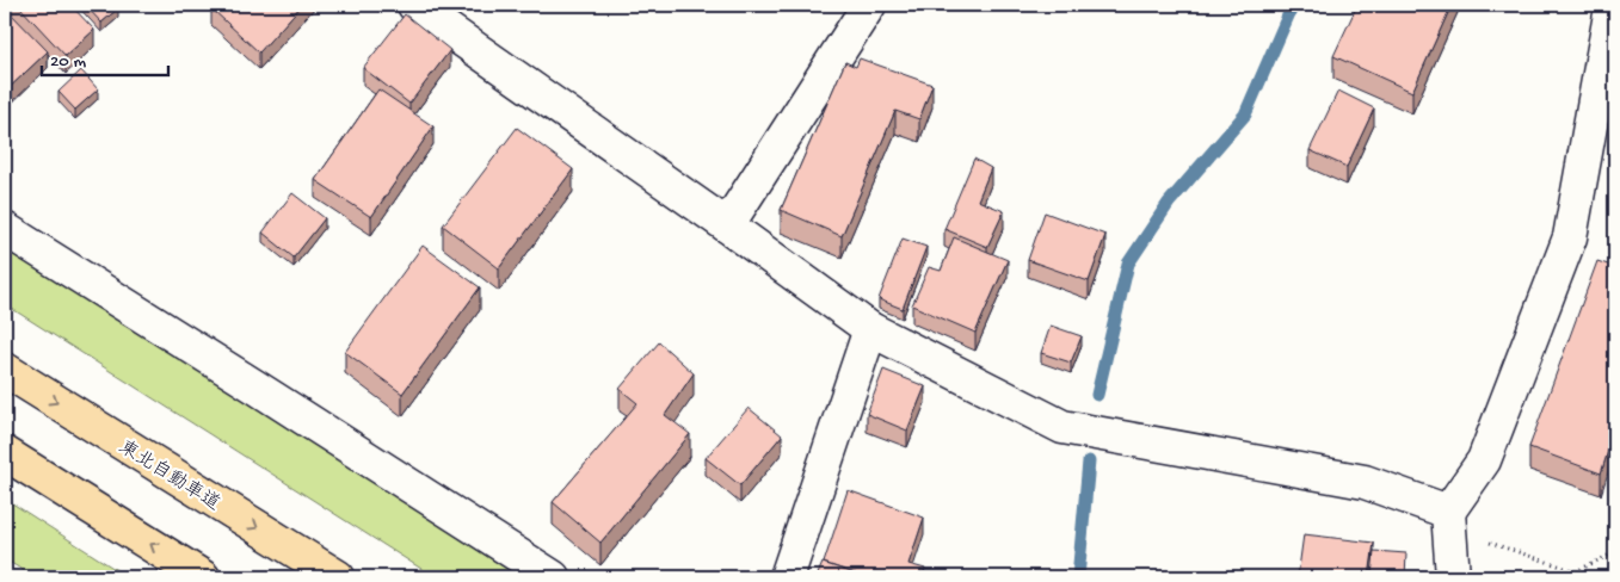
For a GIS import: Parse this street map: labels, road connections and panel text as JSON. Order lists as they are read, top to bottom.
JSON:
{
  "streets": {
    "highway": ["東北自動車道"]
  },
  "scale_bar": "20 m"
}
